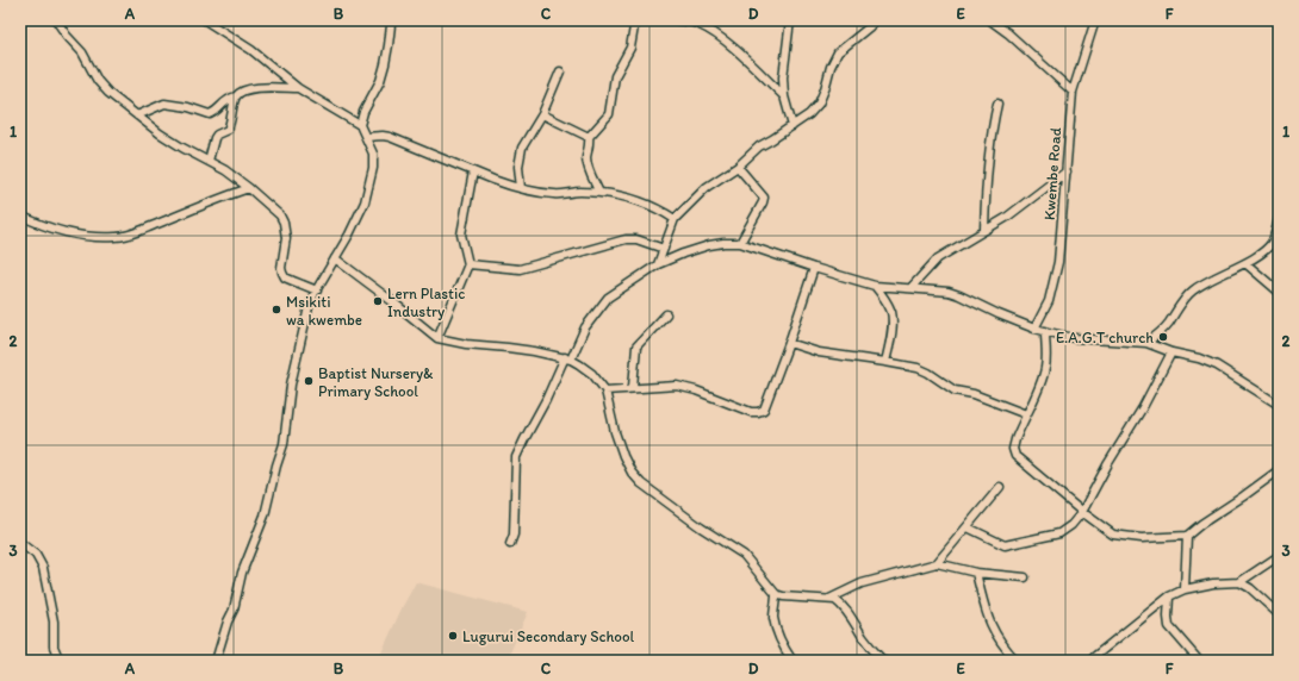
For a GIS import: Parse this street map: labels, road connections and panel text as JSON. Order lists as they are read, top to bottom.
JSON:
{
  "streets": {
    "street": ["Kwembe Road"]
  },
  "places": [
    "Lern Plastic Industry",
    "Msikiti wa kwembe",
    "E.A.G.T church",
    "Baptist Nursery& Primary School",
    "Lugurui Secondary School"
  ],
  "grid": {
    "columns": [
      "A",
      "B",
      "C",
      "D",
      "E",
      "F"
    ],
    "rows": ["1", "2", "3"]
  }
}
